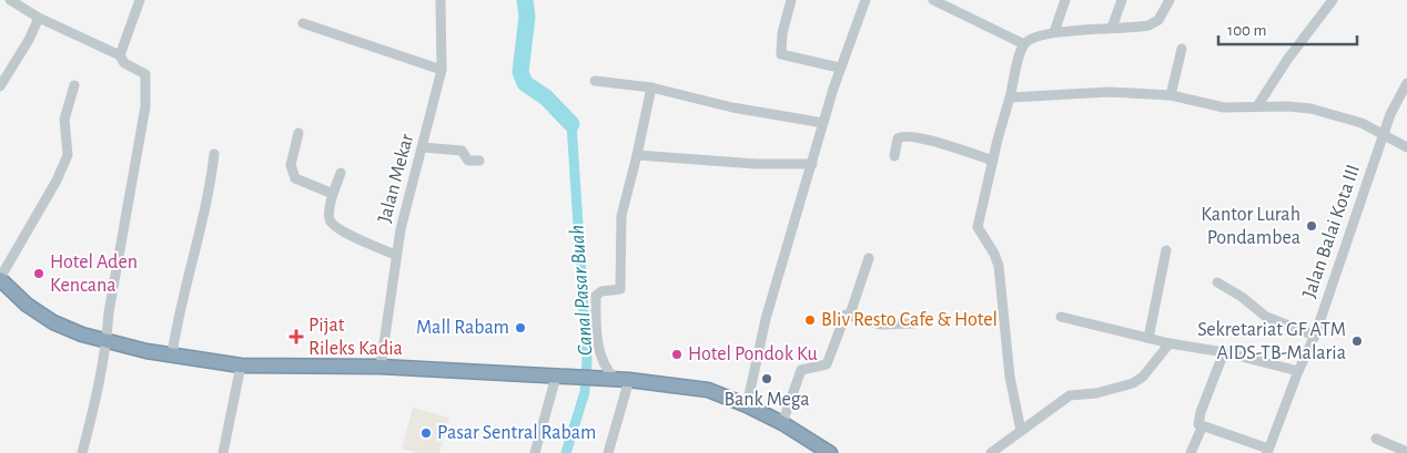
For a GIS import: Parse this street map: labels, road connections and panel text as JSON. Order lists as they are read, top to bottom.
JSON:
{
  "streets": {
    "street": ["Jalan Mekar", "Jalan Balai Kota III"]
  },
  "water": ["Canal Pasar Buah"],
  "places": {
    "other": [
      "Kantor Lurah Pondambea",
      "Hotel Aden Kencana",
      "Bliv Resto Cafe & Hotel",
      "Mall Rabam",
      "Sekretariat GF ATM AIDS-TB-Malaria",
      "Hotel Pondok Ku",
      "Bank Mega",
      "Pasar Sentral Rabam"
    ],
    "health": ["Pijat Rileks Kadia"]
  },
  "scale_bar": "100 m"
}
